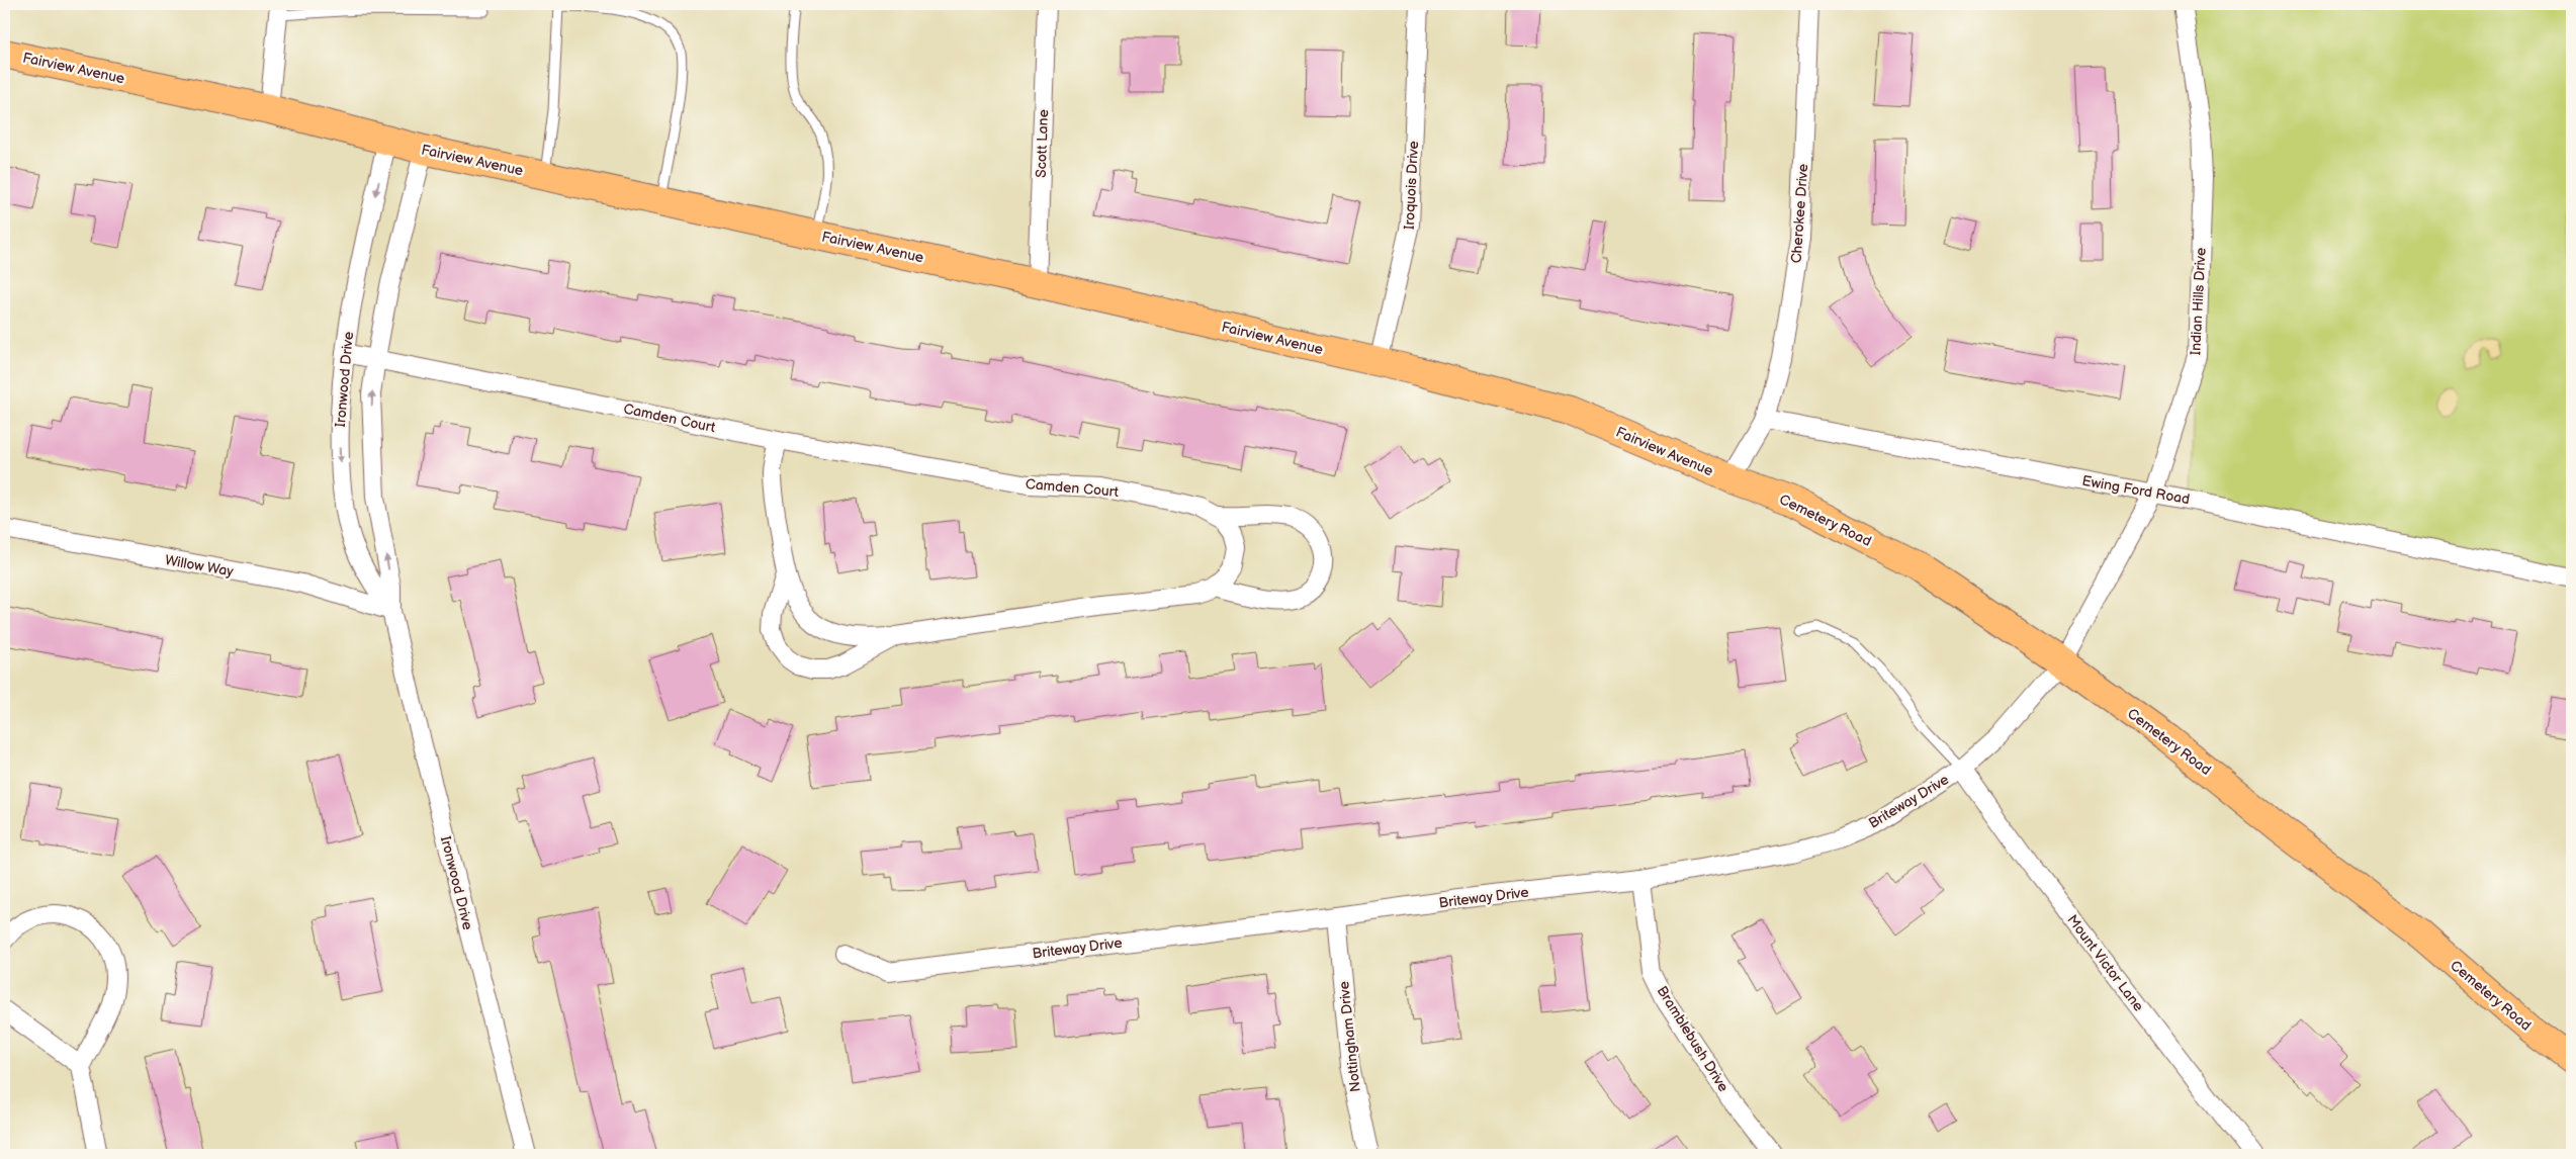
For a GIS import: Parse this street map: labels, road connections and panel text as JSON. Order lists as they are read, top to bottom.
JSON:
{
  "streets": {
    "main road": ["Fairview Avenue", "Cemetery Road"],
    "street": [
      "Scott Lane",
      "Iroquois Drive",
      "Cherokee Drive",
      "Indian Hills Drive",
      "Ironwood Drive",
      "Camden Court",
      "Ewing Ford Road",
      "Willow Way",
      "Briteway Drive",
      "Mount Victor Lane",
      "Nottingham Drive",
      "Bramblebush Drive"
    ]
  },
  "crossings": [
    ["Fairview Avenue", "Scott Lane"],
    ["Fairview Avenue", "Iroquois Drive"],
    ["Fairview Avenue", "Ironwood Drive"],
    ["Fairview Avenue", "Cemetery Road"],
    ["Cherokee Drive", "Ewing Ford Road"],
    ["Indian Hills Drive", "Ewing Ford Road"],
    ["Indian Hills Drive", "Cemetery Road"],
    ["Indian Hills Drive", "Briteway Drive"],
    ["Ironwood Drive", "Camden Court"],
    ["Ironwood Drive", "Willow Way"],
    ["Cemetery Road", "Briteway Drive"],
    ["Briteway Drive", "Mount Victor Lane"],
    ["Briteway Drive", "Nottingham Drive"],
    ["Briteway Drive", "Bramblebush Drive"]
  ]
}
